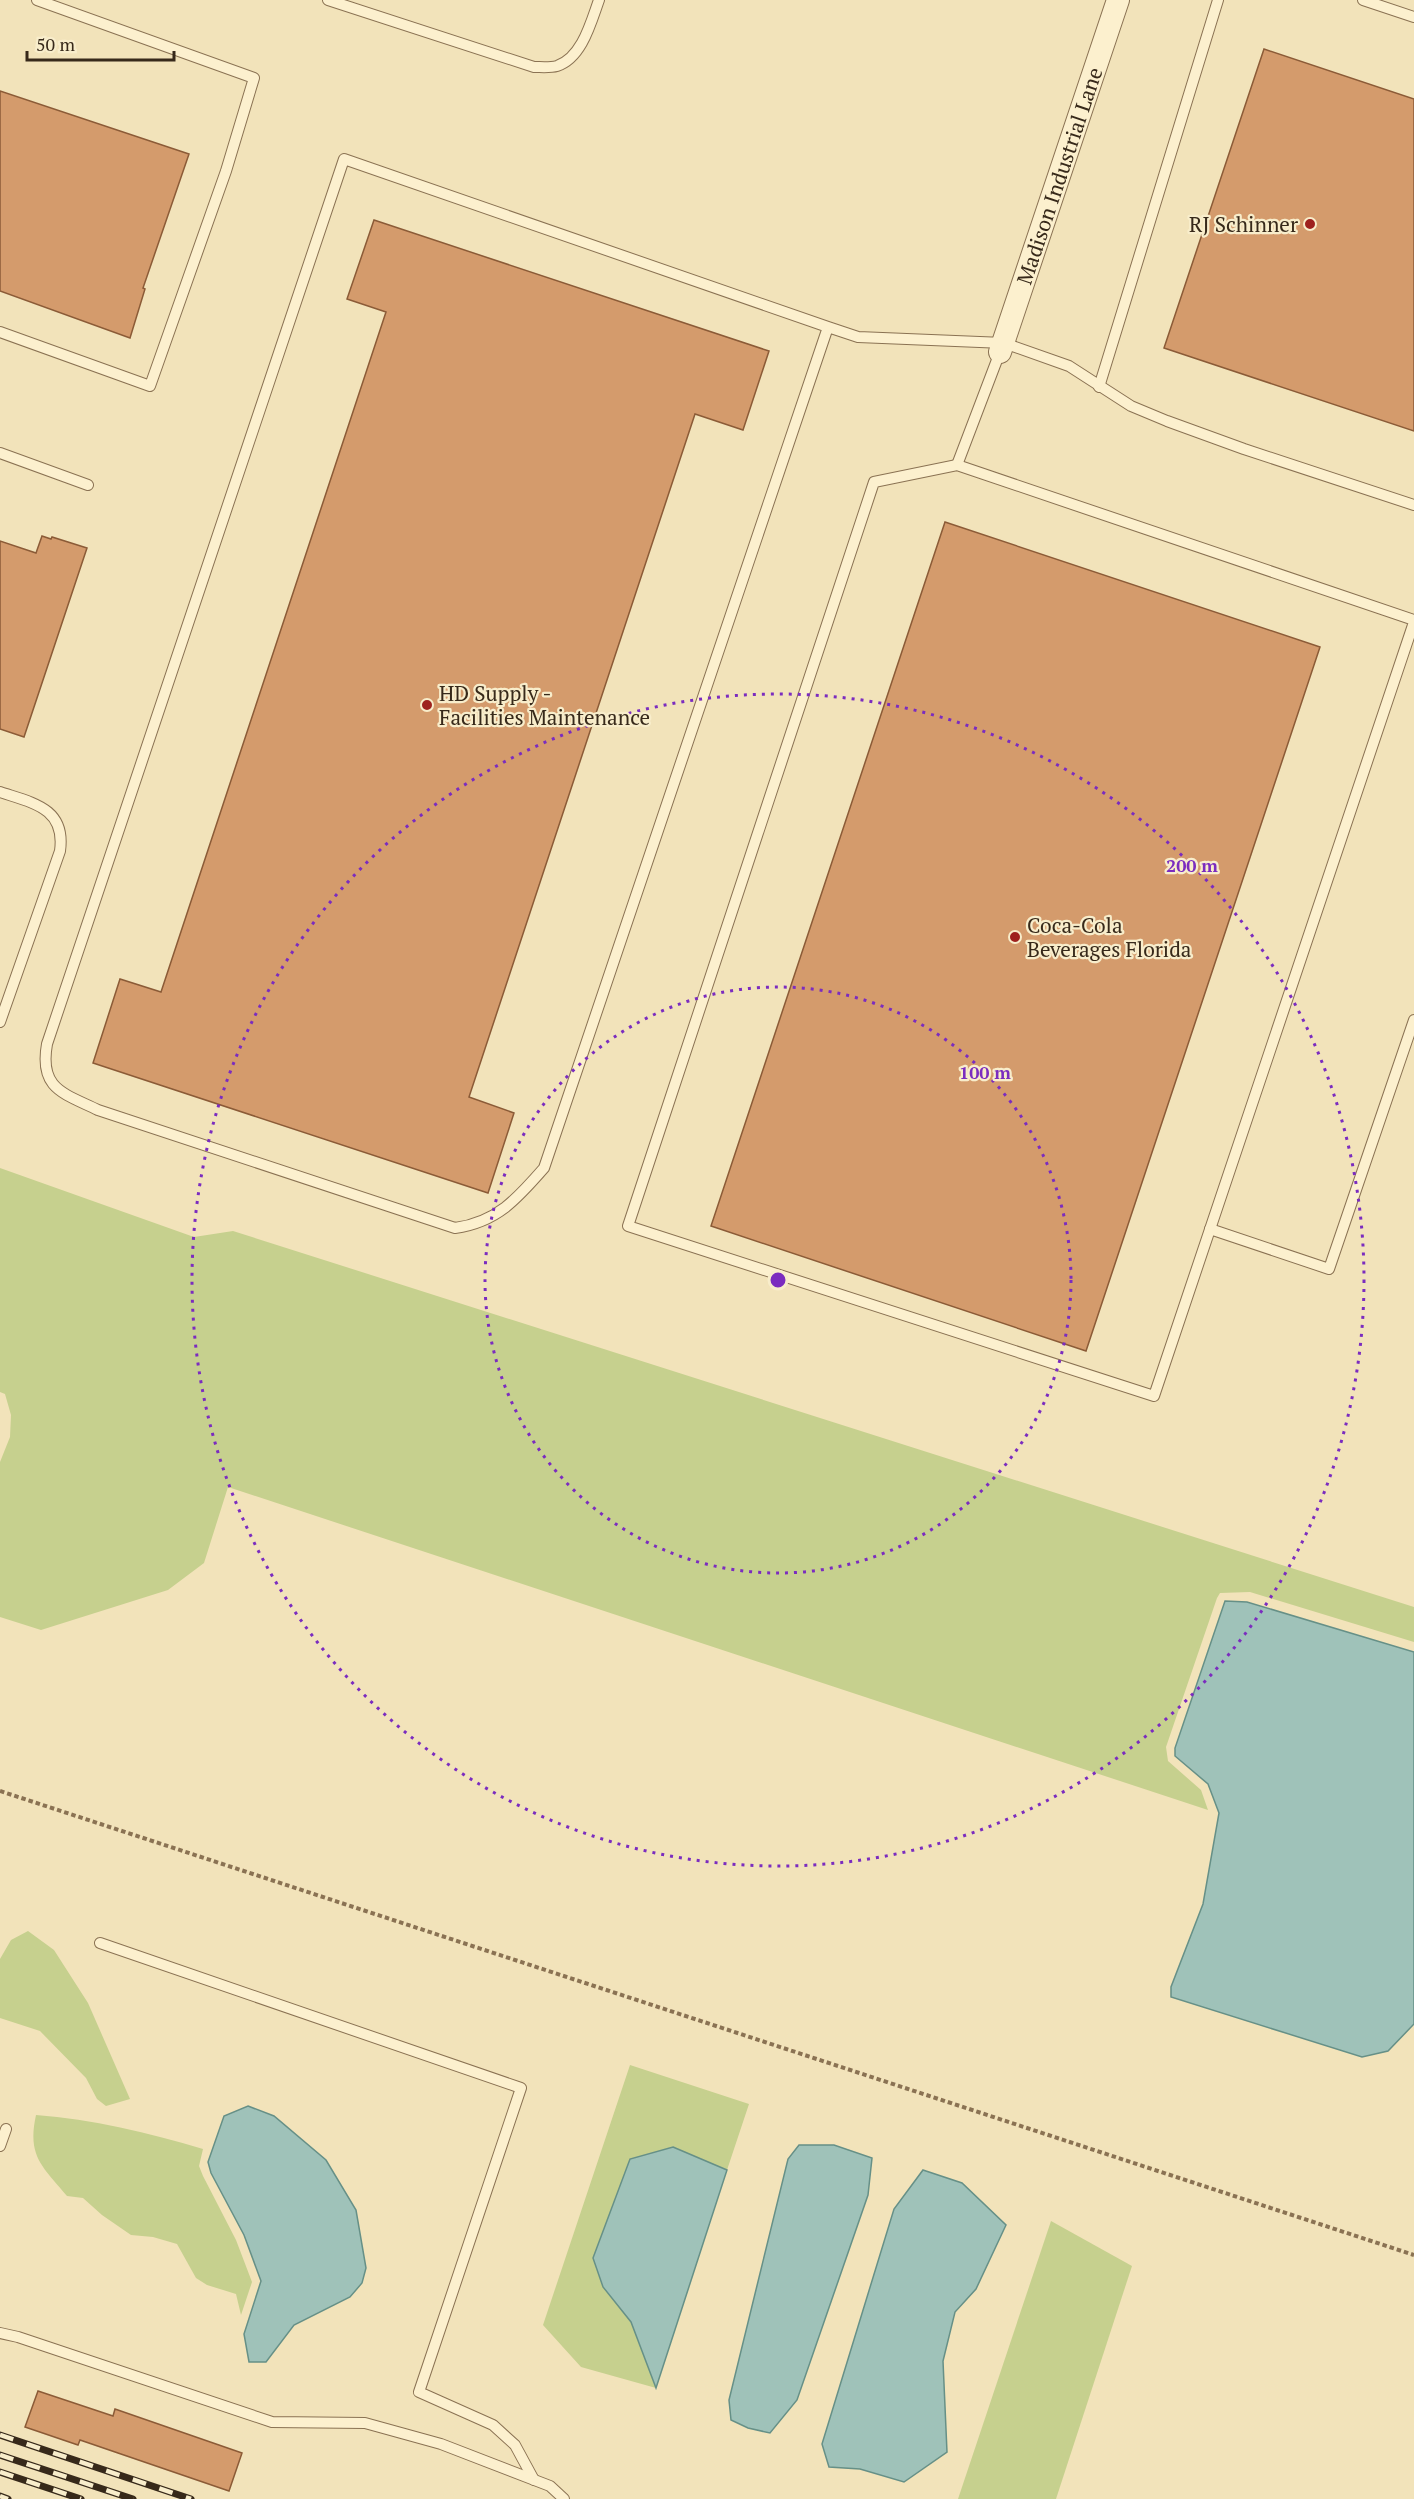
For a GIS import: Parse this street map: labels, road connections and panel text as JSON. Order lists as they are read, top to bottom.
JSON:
{
  "streets": {
    "street": ["Madison Industrial Lane"]
  },
  "places": ["RJ Schinner", "HD Supply - Facilities Maintenance", "Coca-Cola Beverages Florida"],
  "scale_bar": "50 m",
  "rings": ["200 m", "100 m"]
}
